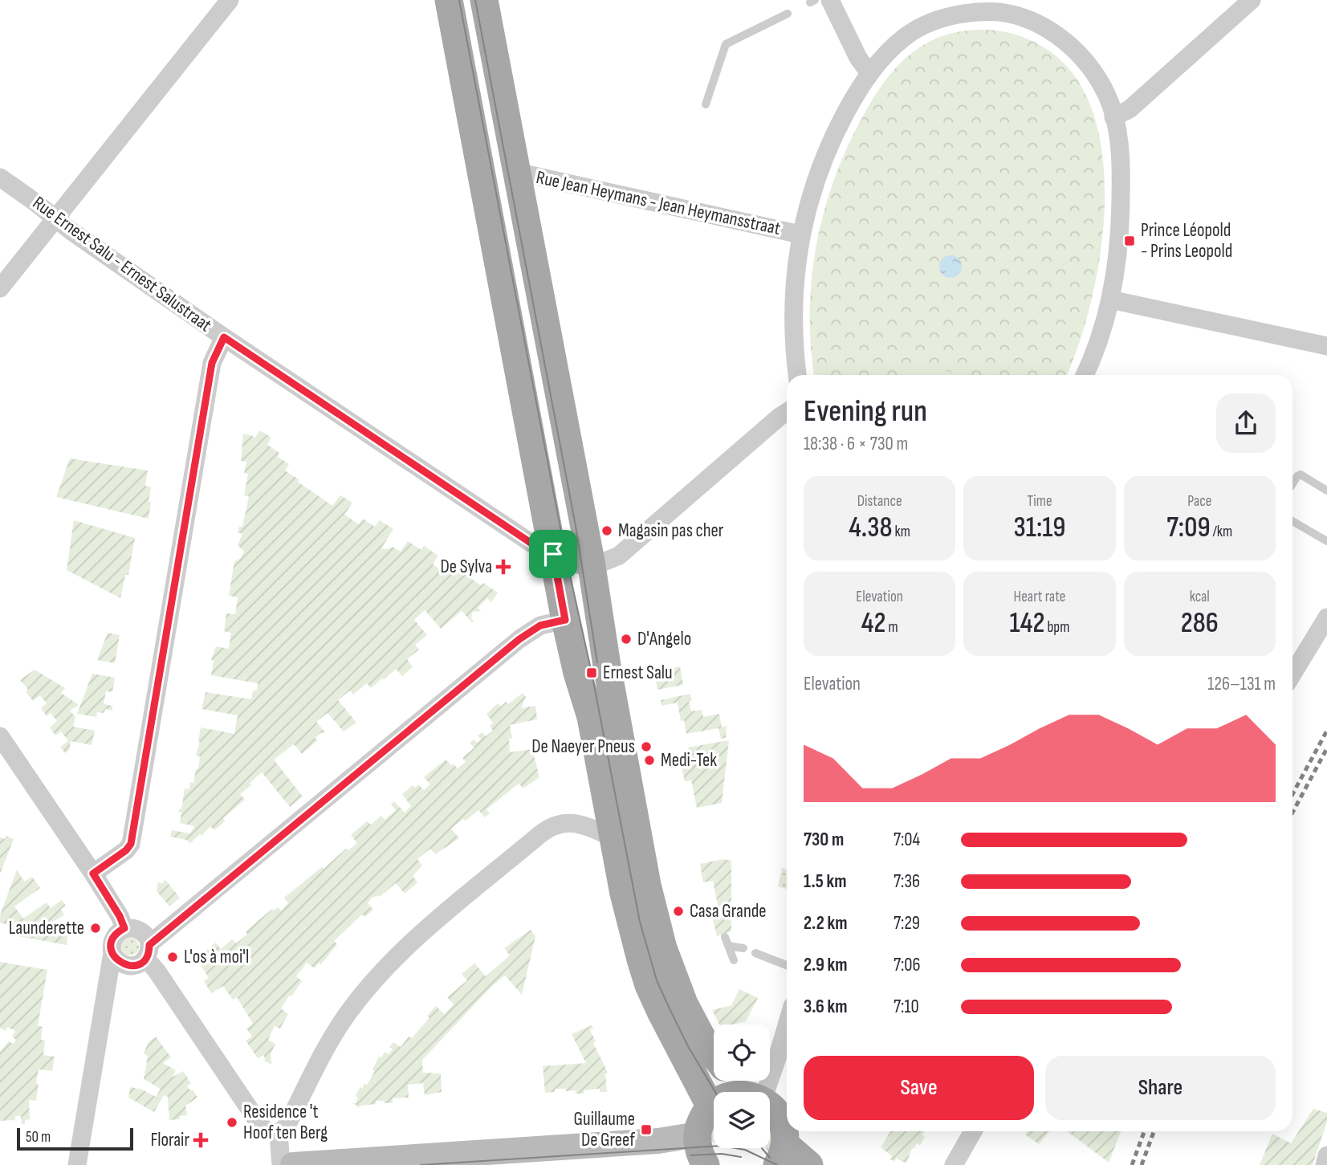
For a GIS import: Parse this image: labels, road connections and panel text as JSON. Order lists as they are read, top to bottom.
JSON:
{
  "streets": {
    "street": ["Rue Jean Heymans - Jean Heymansstraat", "Rue Ernest Salu - Ernest Salustraat"]
  },
  "places": {
    "transit": ["Prince Léopold - Prins Leopold", "Ernest Salu", "Guillaume De Greef"],
    "other": [
      "Magasin pas cher",
      "D'Angelo",
      "De Naeyer Pneus",
      "Medi-Tek",
      "Casa Grande",
      "Launderette",
      "L'os à moi'l",
      "Residence 't Hoof ten Berg"
    ],
    "health": ["De Sylva", "Florair"]
  },
  "scale_bar": "50 m",
  "page": {
    "heading": ["Evening run", "18:38 · 6 × 730 m"],
    "stats": [
      ["Distance", "4.38 km"],
      ["Time", "31:19"],
      ["Pace", "7:09 /km"],
      ["Elevation", "42 m"],
      ["Heart rate", "142 bpm"],
      ["kcal", "286"]
    ],
    "chart": ["Elevation", "126–131 m"],
    "list": [
      {
        "name": "730 m",
        "note": "7:04"
      },
      {
        "name": "1.5 km",
        "note": "7:36"
      },
      {
        "name": "2.2 km",
        "note": "7:29"
      },
      {
        "name": "2.9 km",
        "note": "7:06"
      },
      {
        "name": "3.6 km",
        "note": "7:10"
      }
    ],
    "buttons": ["Save", "Share"],
    "scale": "50 m"
  }
}
